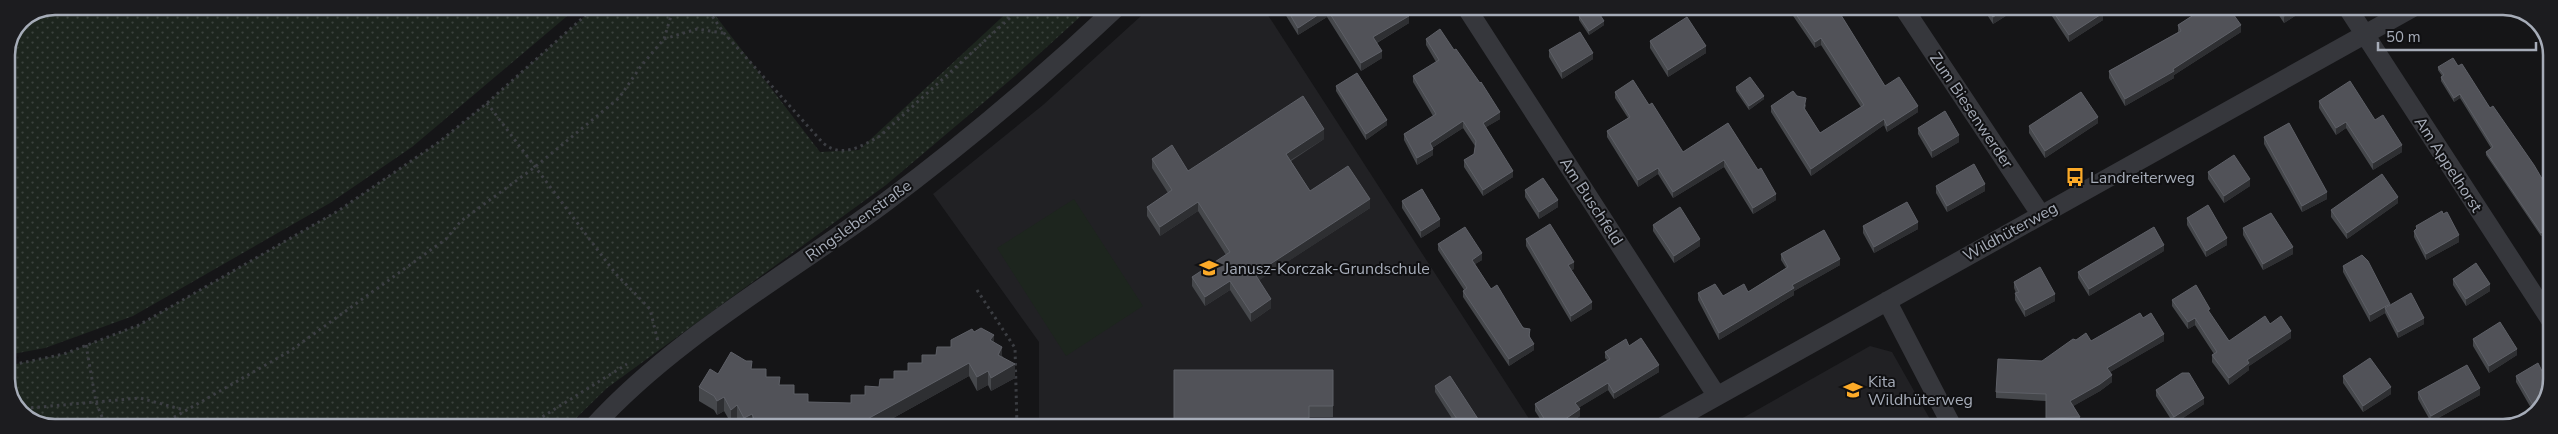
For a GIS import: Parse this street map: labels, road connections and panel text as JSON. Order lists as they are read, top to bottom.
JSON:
{
  "streets": {
    "street": [
      "Zum Biesenwerder",
      "Am Appelhorst",
      "Am Buschfeld",
      "Ringslebenstraße",
      "Wildhüterweg"
    ]
  },
  "crossings": [
    ["Zum Biesenwerder", "Wildhüterweg"],
    ["Am Appelhorst", "Wildhüterweg"],
    ["Am Buschfeld", "Wildhüterweg"]
  ],
  "places": {
    "bus stop": ["Landreiterweg"],
    "school or university": ["Janusz-Korczak-Grundschule", "Kita Wildhüterweg"]
  },
  "scale_bar": "50 m"
}
